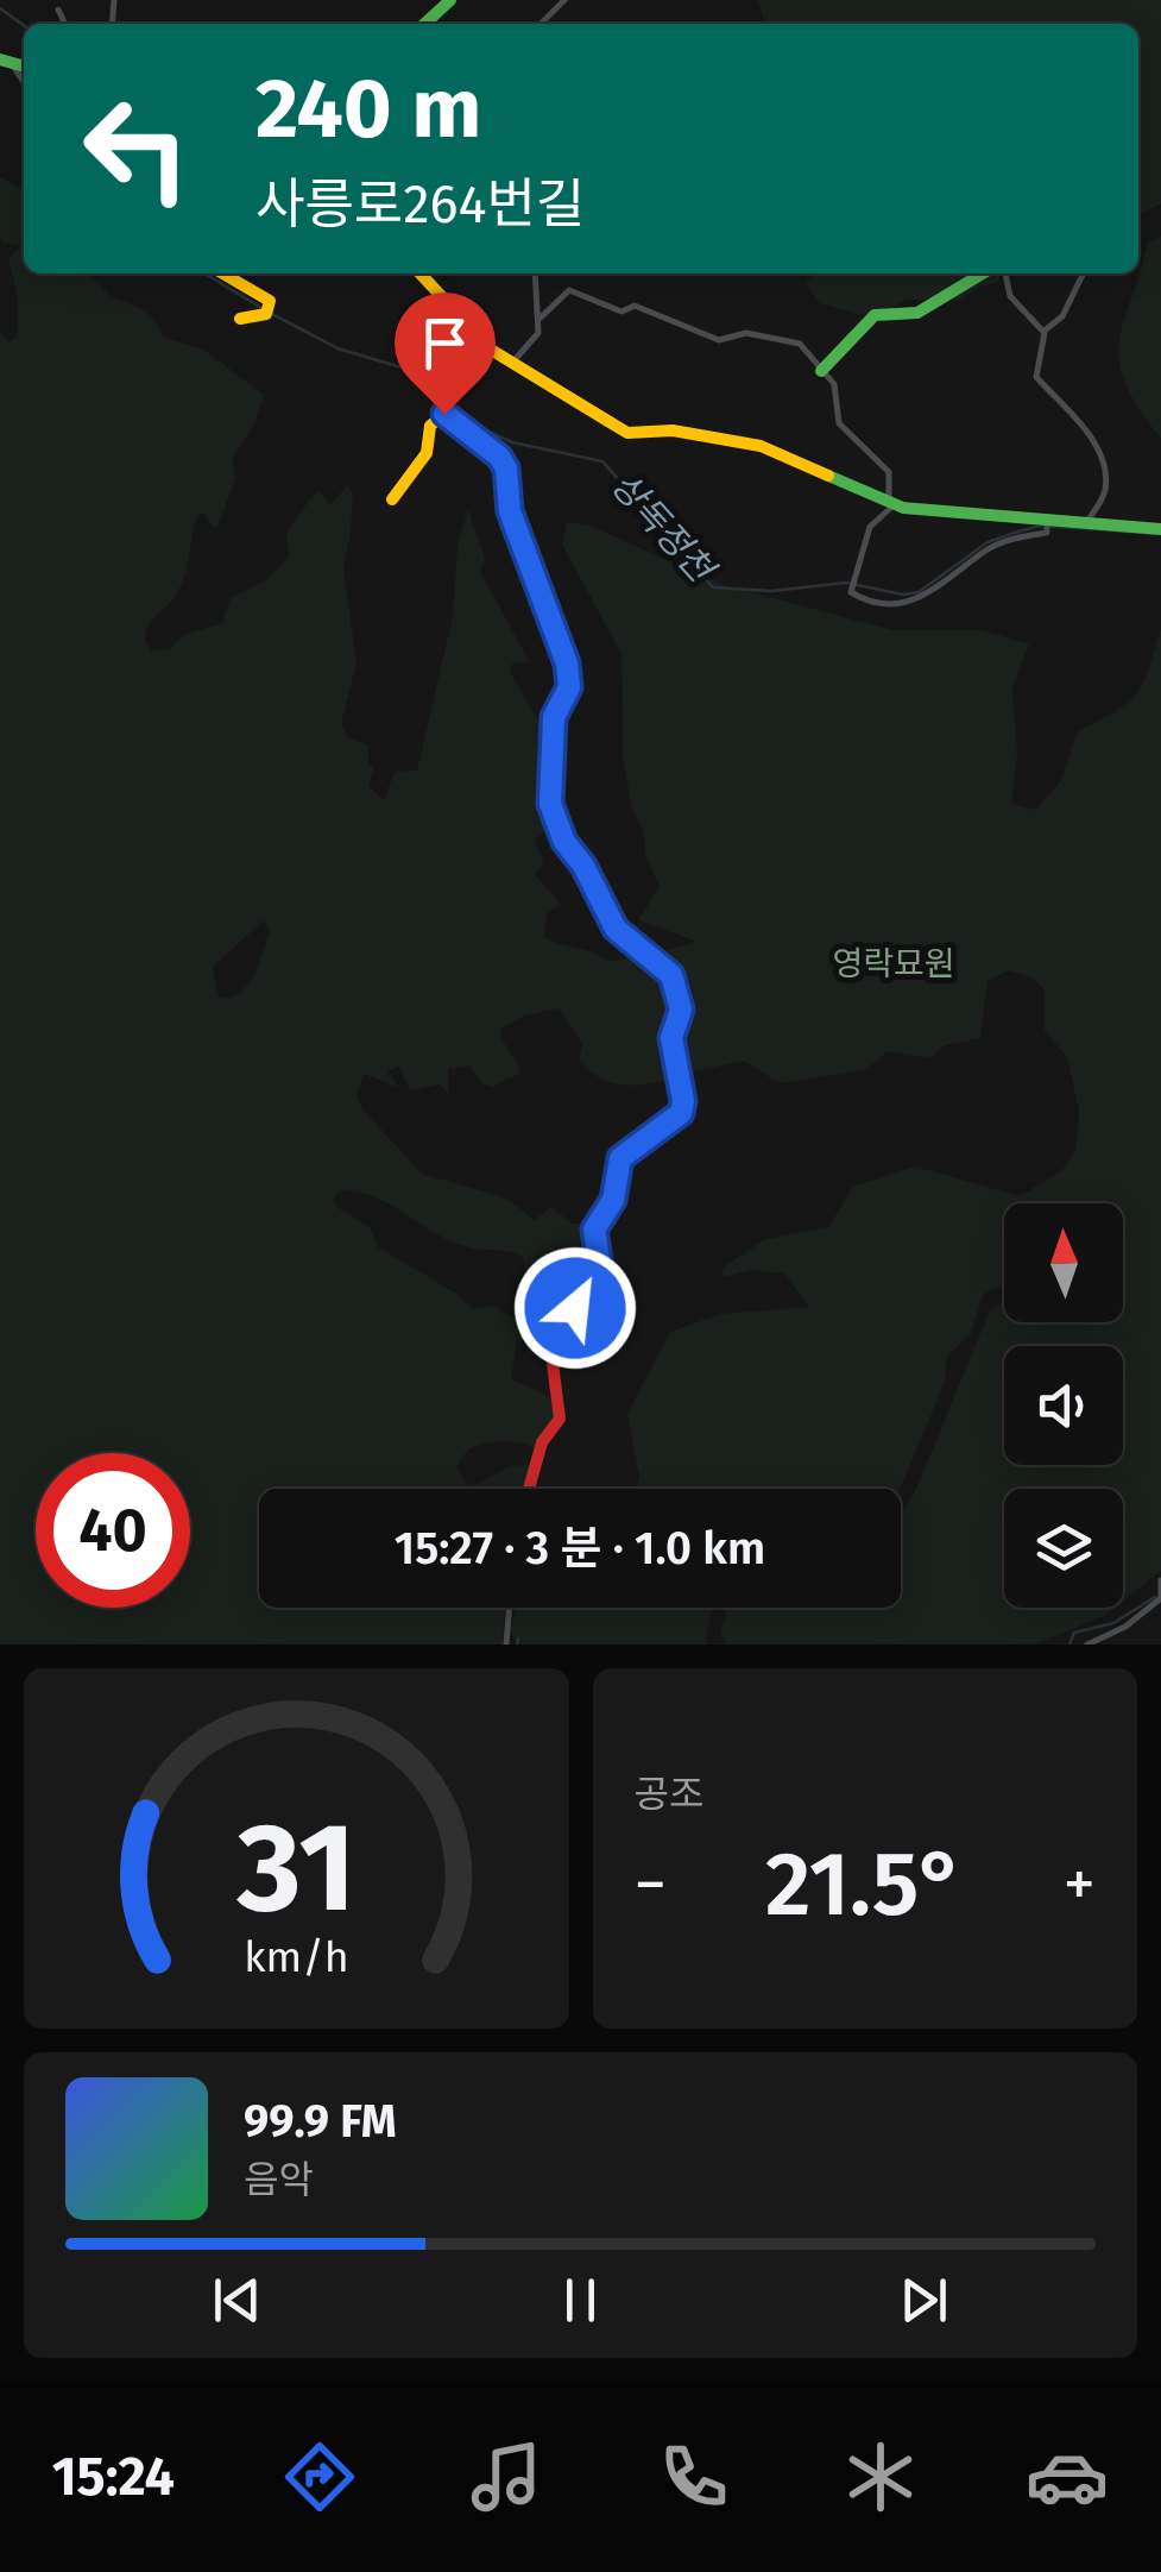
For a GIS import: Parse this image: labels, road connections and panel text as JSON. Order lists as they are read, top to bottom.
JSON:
{
  "water": ["상독정천"],
  "parks": ["영락묘원"],
  "north": "top",
  "page": {
    "turn": ["240 m", "사릉로264번길"],
    "limit": "40",
    "trip": "15:27 · 3 분 · 1.0 km",
    "tile": "공조",
    "heat": ["−", "21.5°", "+"],
    "song": ["99.9 FM", "음악"],
    "tabs": "15:24",
    "gauge": ["31", "km/h"]
  }
}
